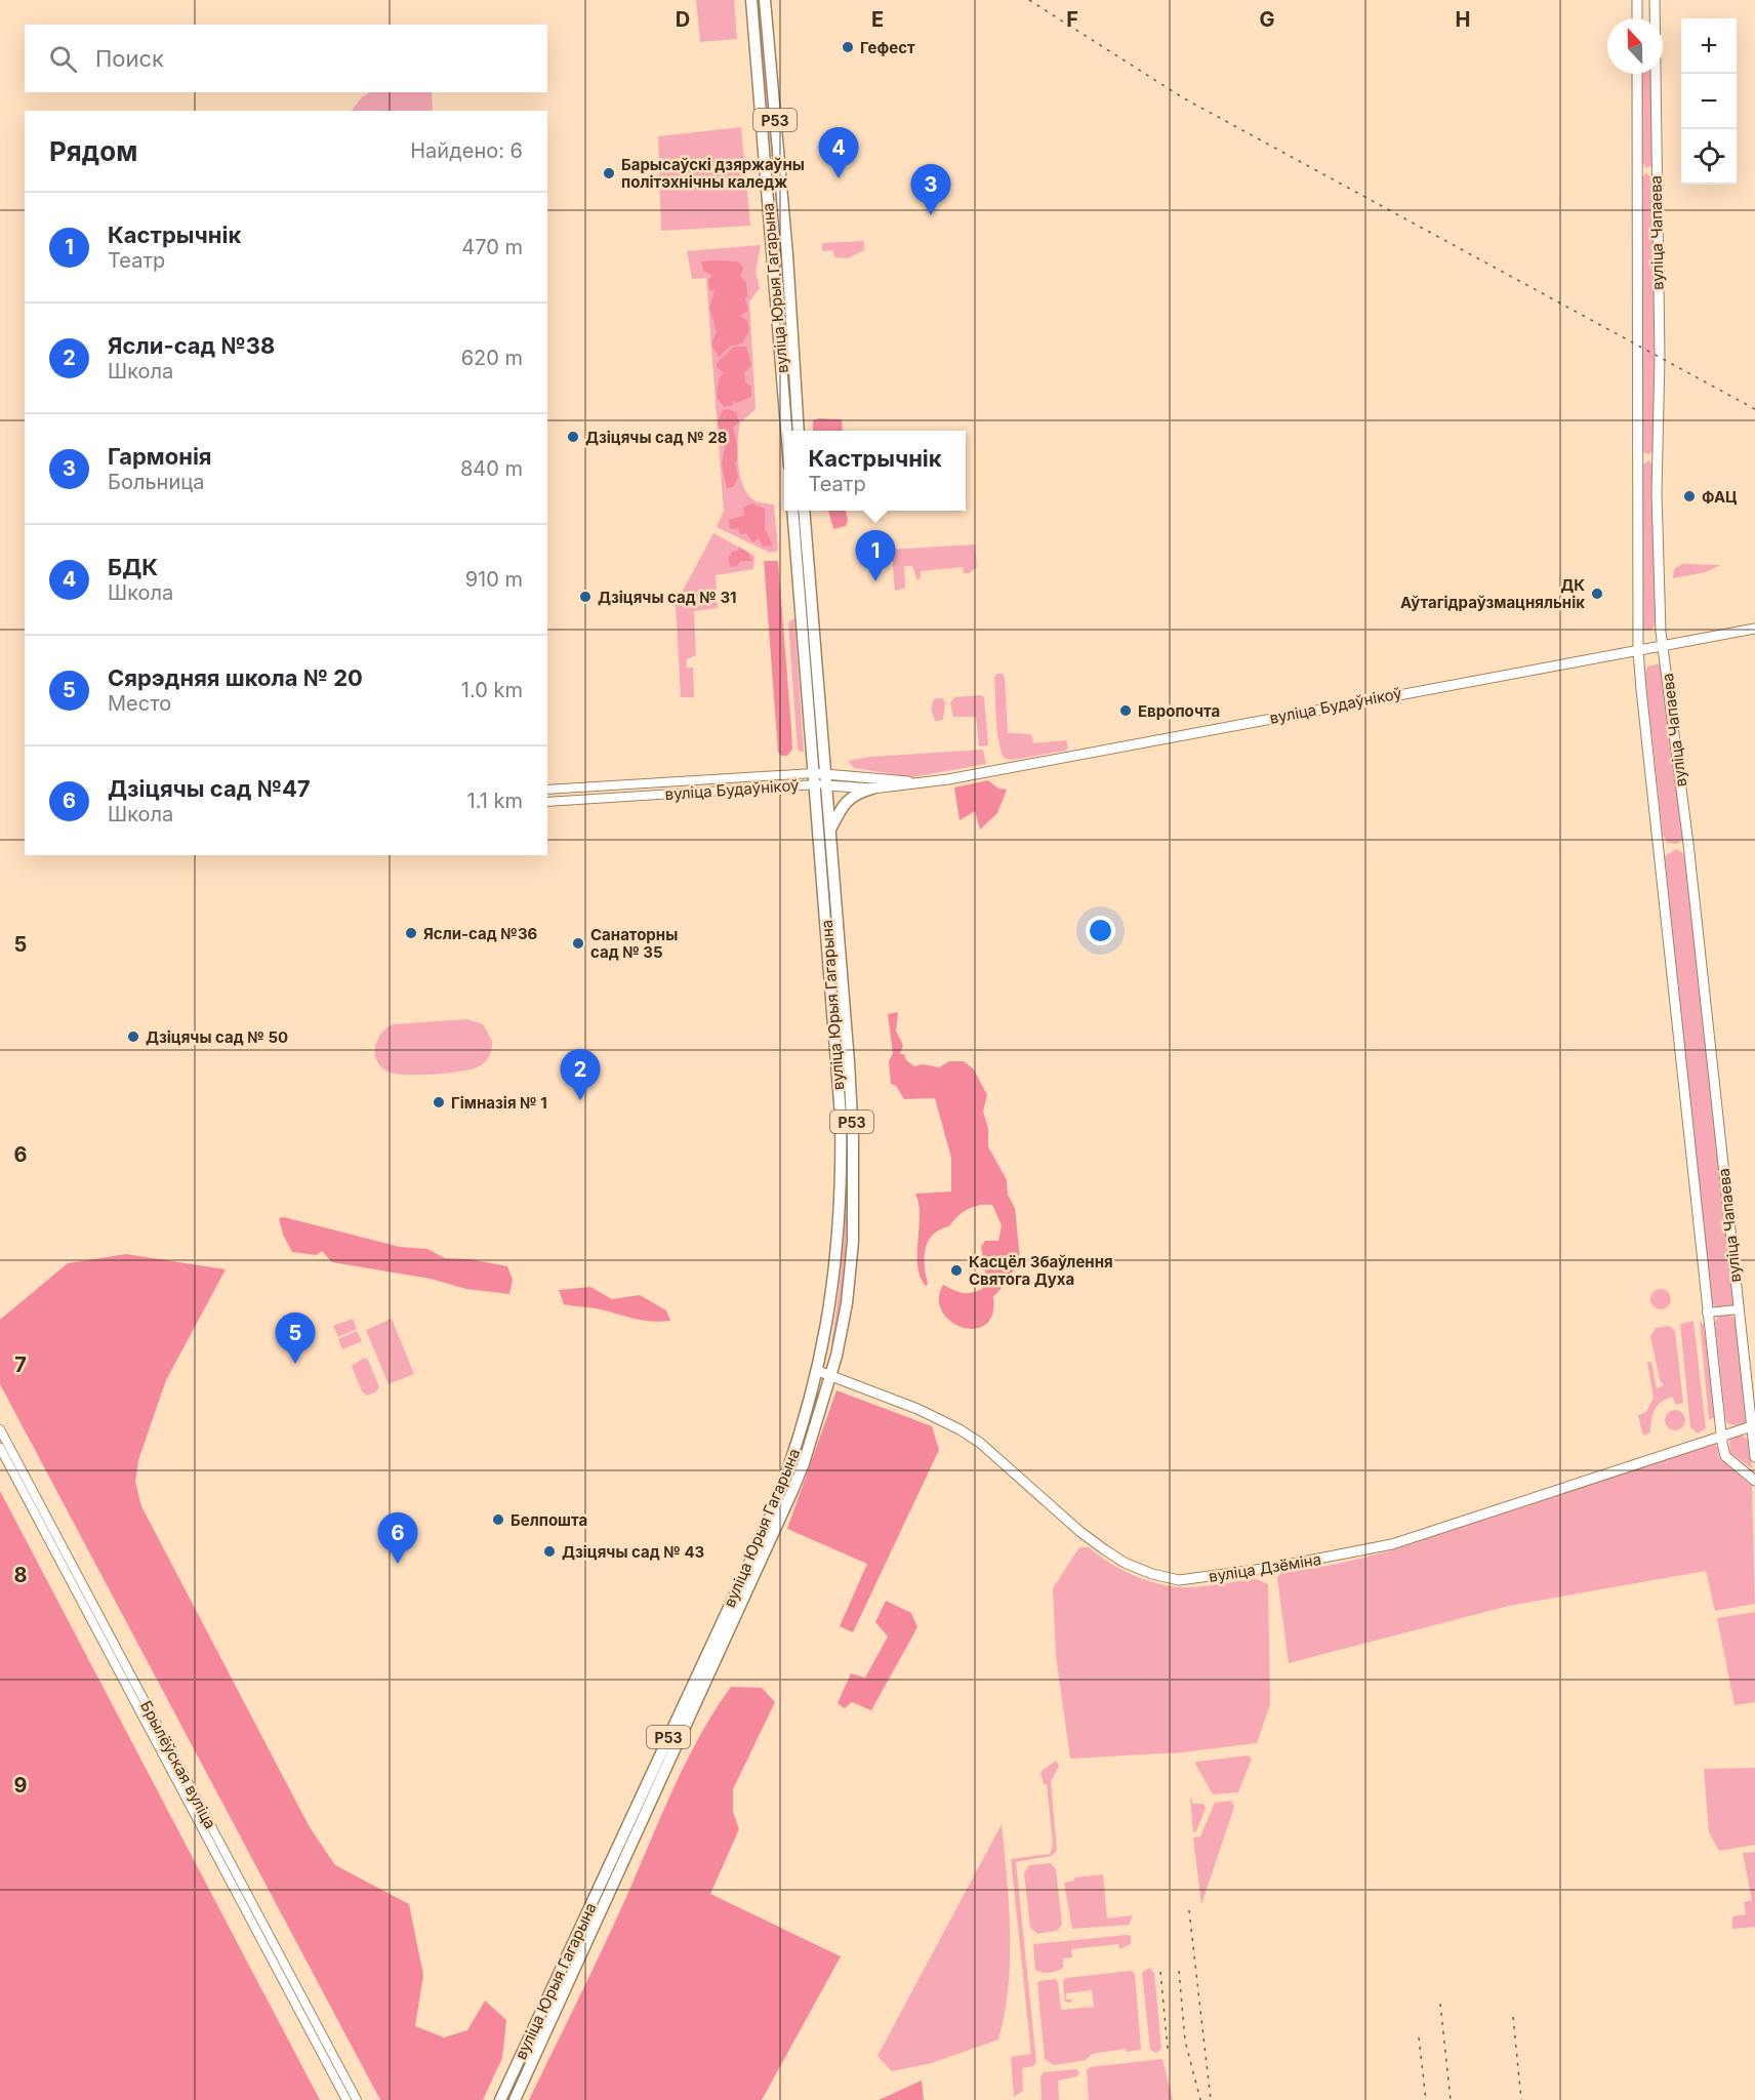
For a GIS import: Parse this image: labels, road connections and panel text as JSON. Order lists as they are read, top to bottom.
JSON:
{
  "streets": {
    "main road": [
      "Р53",
      "вуліца Чапаева",
      "вуліца Юрыя Гагарына",
      "вуліца Будаўнікоў",
      "вуліца Дзёміна"
    ],
    "street": ["Брылёўская вуліца"]
  },
  "crossings": [
    ["вуліца Чапаева", "вуліца Будаўнікоў"],
    ["вуліца Чапаева", "вуліца Дзёміна"],
    ["вуліца Юрыя Гагарына", "вуліца Будаўнікоў"],
    ["вуліца Юрыя Гагарына", "вуліца Дзёміна"]
  ],
  "places": [
    "Гефест",
    "Барысаўскі дзяржаўны політэхнічны каледж",
    "Дзіцячы сад № 28",
    "ФАЦ",
    "ДК Аўтагідраўзмацняльнік",
    "Дзіцячы сад № 31",
    "Европочта",
    "Ясли-сад №36",
    "Санаторны сад № 35",
    "Дзіцячы сад № 50",
    "Гімназія № 1",
    "Касцёл Збаўлення Святога Духа",
    "Белпошта",
    "Дзіцячы сад № 43"
  ],
  "north": "top",
  "page": {
    "map_buttons": ["+", "−"],
    "search": "Поиск",
    "heading": ["Рядом", "Найдено: 6"],
    "pins": [
      "4",
      "3",
      "1",
      "2",
      "5",
      "6"
    ],
    "list": [
      {
        "mark": "1",
        "name": "Кастрычнік",
        "note": "Театр",
        "value": "470 m"
      },
      {
        "mark": "2",
        "name": "Ясли-сад №38",
        "note": "Школа",
        "value": "620 m"
      },
      {
        "mark": "3",
        "name": "Гармонія",
        "note": "Больница",
        "value": "840 m"
      },
      {
        "mark": "4",
        "name": "БДК",
        "note": "Школа",
        "value": "910 m"
      },
      {
        "mark": "5",
        "name": "Сярэдняя школа № 20",
        "note": "Место",
        "value": "1.0 km"
      },
      {
        "mark": "6",
        "name": "Дзіцячы сад №47",
        "note": "Школа",
        "value": "1.1 km"
      }
    ],
    "popup": ["Кастрычнік", "Театр"]
  },
  "grid": {
    "columns": [
      "D",
      "E",
      "F",
      "G",
      "H"
    ],
    "rows": [
      "5",
      "6",
      "7",
      "8",
      "9"
    ]
  }
}
